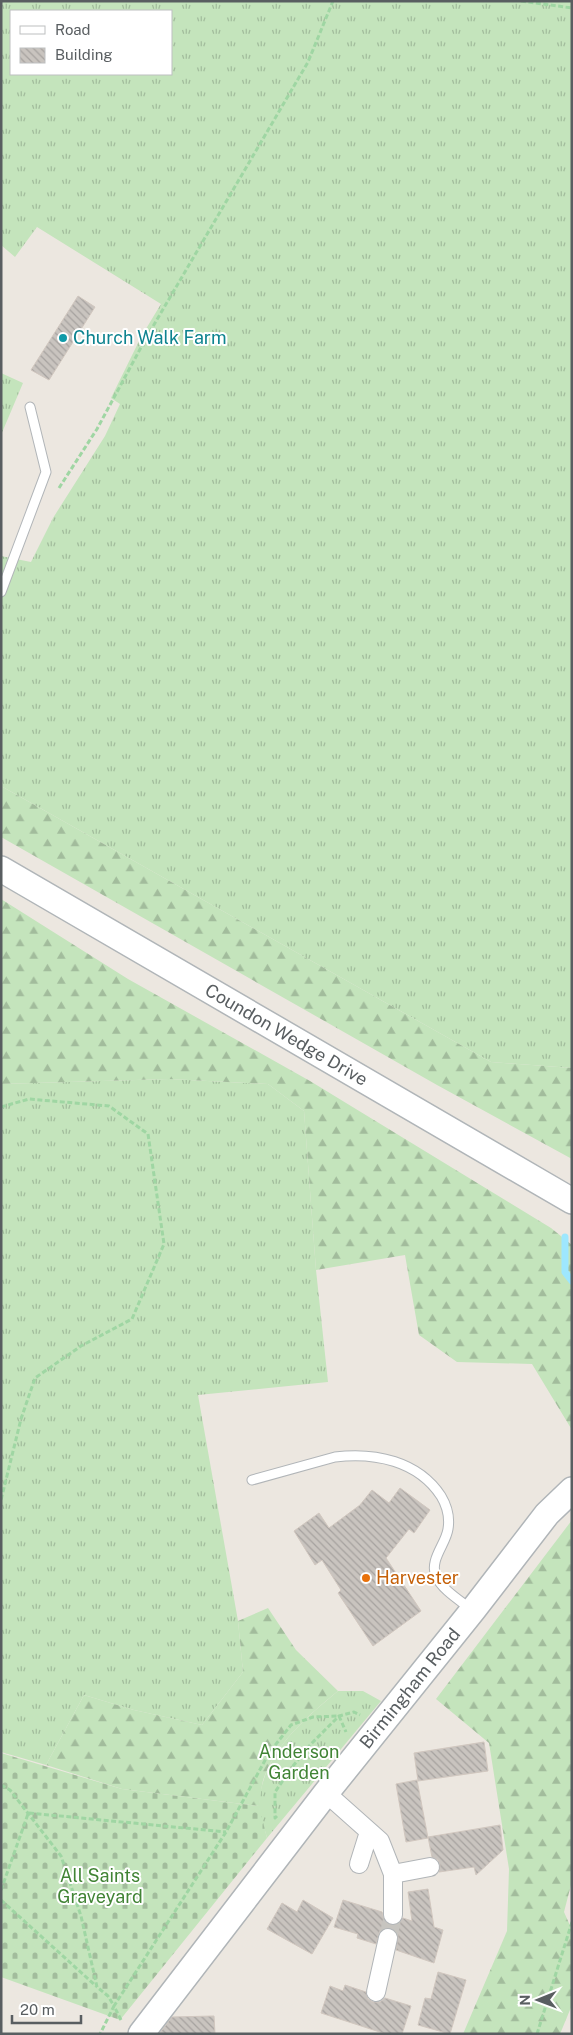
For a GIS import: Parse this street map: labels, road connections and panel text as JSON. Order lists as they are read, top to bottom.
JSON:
{
  "streets": {
    "street": ["Coundon Wedge Drive", "Birmingham Road"]
  },
  "parks": ["Anderson Garden", "All Saints Graveyard"],
  "places": ["Church Walk Farm", "Harvester"],
  "legend": ["Road", "Building"],
  "scale_bar": "20 m",
  "north": "left"
}
